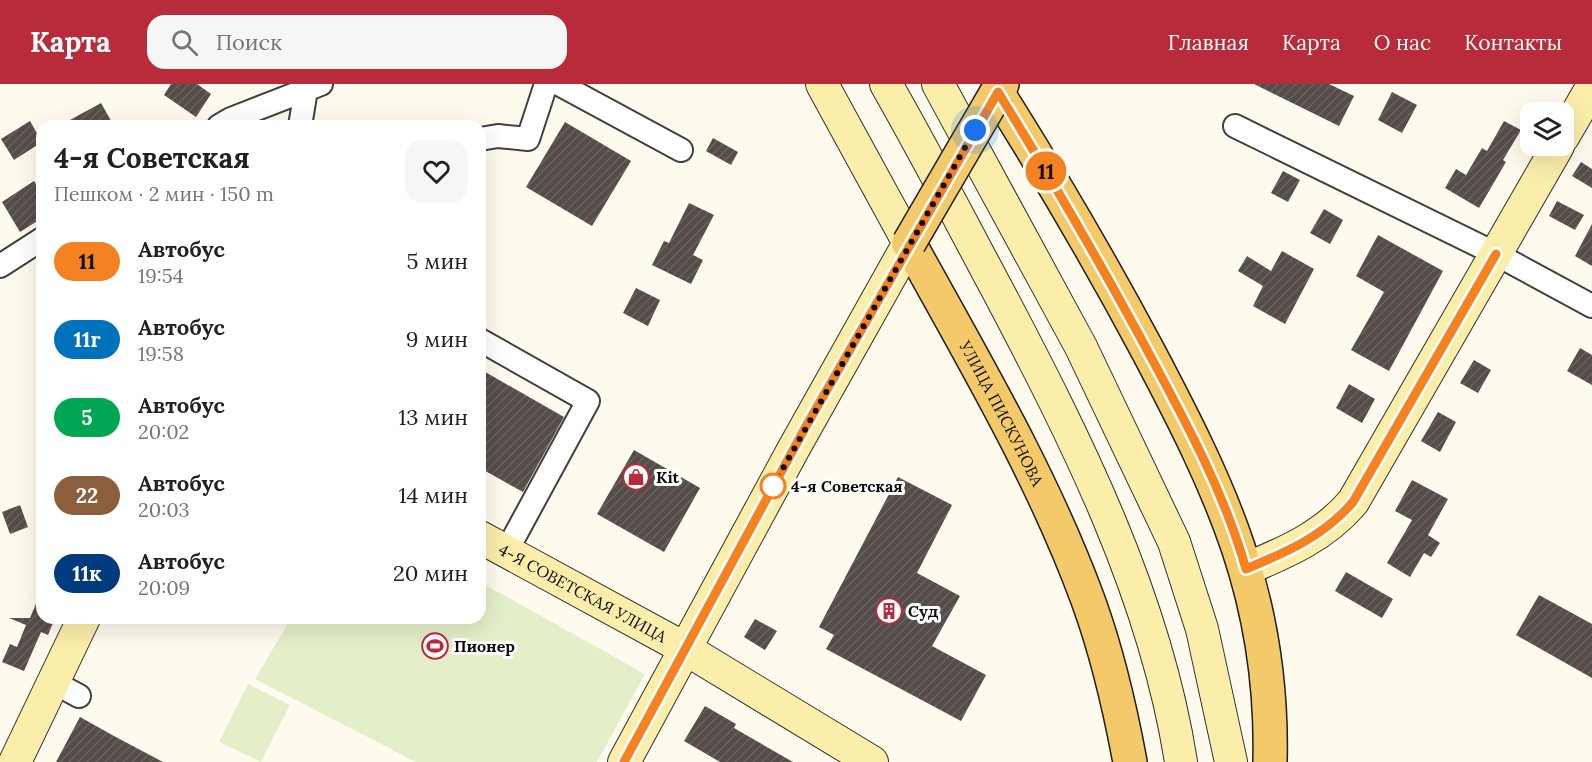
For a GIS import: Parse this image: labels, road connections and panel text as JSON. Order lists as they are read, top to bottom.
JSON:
{
  "streets": {
    "main road": ["УЛИЦА ПИСКУНОВА", "4-Я СОВЕТСКАЯ УЛИЦА"]
  },
  "places": {
    "shop": ["Kit"],
    "other": ["4-я Советская"],
    "building": ["Суд"],
    "sports": ["Пионер"]
  },
  "lines": ["bus line 11"],
  "page": {
    "header": "Карта",
    "search": "Поиск",
    "nav": [
      "Главная",
      "Карта",
      "О нас",
      "Контакты"
    ],
    "on_map": "11",
    "heading": ["4-я Советская", "Пешком · 2 мин · 150 m"],
    "list": [
      {
        "mark": "11",
        "name": "Автобус",
        "note": "19:54",
        "value": "5 мин"
      },
      {
        "mark": "11r",
        "name": "Автобус",
        "note": "19:58",
        "value": "9 мин"
      },
      {
        "mark": "5",
        "name": "Автобус",
        "note": "20:02",
        "value": "13 мин"
      },
      {
        "mark": "22",
        "name": "Автобус",
        "note": "20:03",
        "value": "14 мин"
      },
      {
        "mark": "11к",
        "name": "Автобус",
        "note": "20:09",
        "value": "20 мин"
      }
    ]
  }
}
